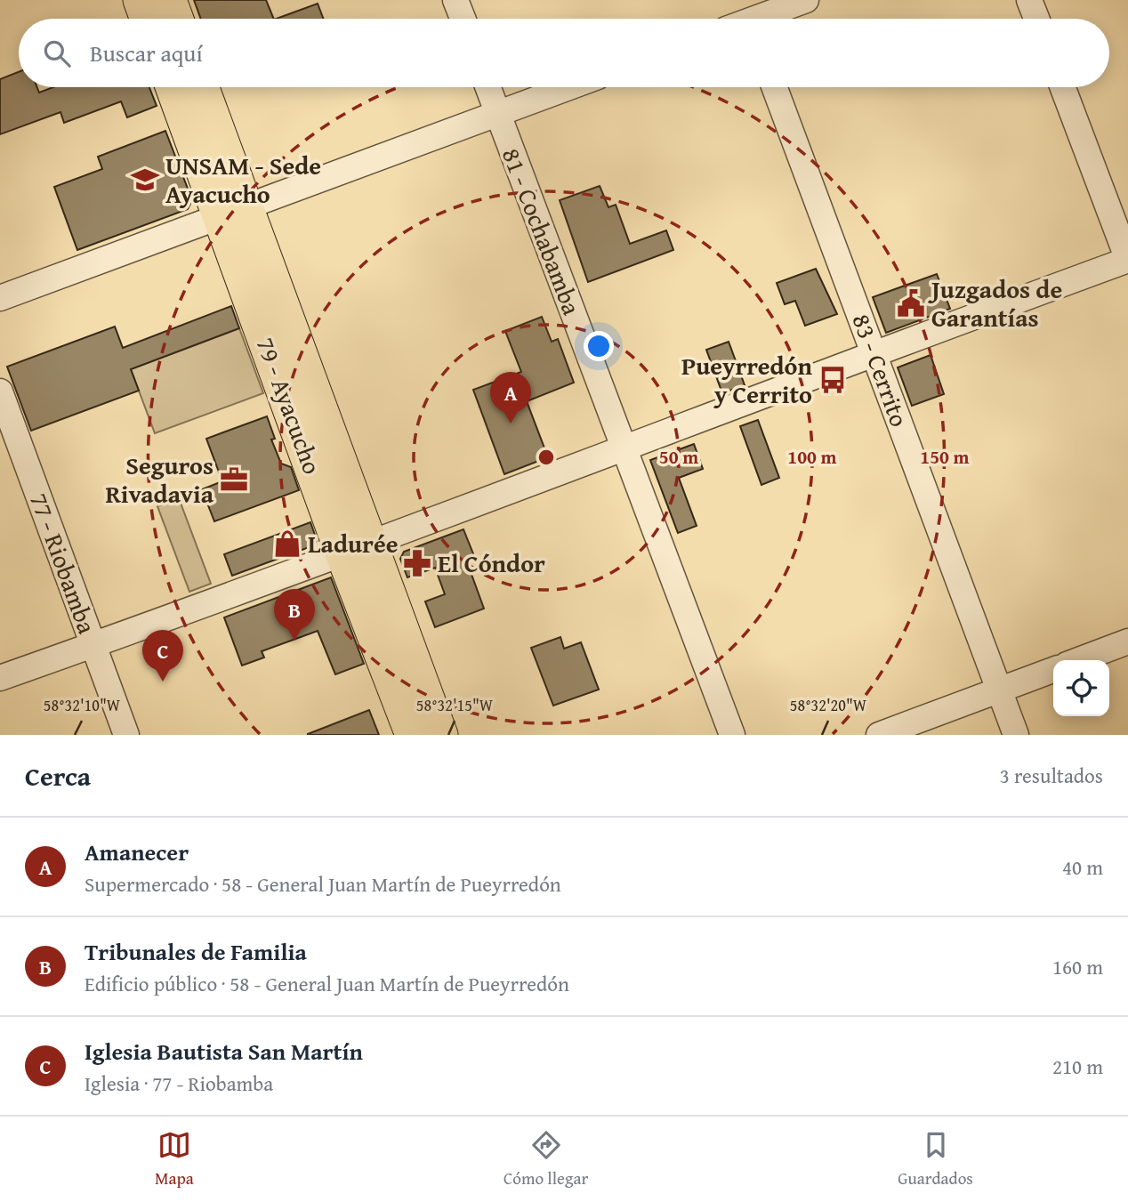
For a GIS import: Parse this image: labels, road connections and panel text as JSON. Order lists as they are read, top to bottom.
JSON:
{
  "streets": {
    "main road": ["79 - Ayacucho"],
    "street": ["81 - Cochabamba", "83 - Cerrito", "77 - Riobamba"]
  },
  "places": {
    "school or university": ["UNSAM - Sede Ayacucho"],
    "public building": ["Juzgados de Garantías"],
    "bus stop": ["Pueyrredón y Cerrito"],
    "office": ["Seguros Rivadavia"],
    "shop": ["Ladurée"],
    "pharmacy": ["El Cóndor"]
  },
  "page": {
    "search": "Buscar aquí",
    "pins": ["A", "B", "C"],
    "heading": ["Cerca", "3 resultados"],
    "list": [
      {
        "mark": "A",
        "name": "Amanecer",
        "note": "Supermercado · 58 - General Juan Martín de Pueyrredón",
        "value": "40 m"
      },
      {
        "mark": "B",
        "name": "Tribunales de Familia",
        "note": "Edificio público · 58 - General Juan Martín de Pueyrredón",
        "value": "160 m"
      },
      {
        "mark": "C",
        "name": "Iglesia Bautista San Martín",
        "note": "Iglesia · 77 - Riobamba",
        "value": "210 m"
      }
    ],
    "nav": ["Mapa", "Cómo llegar", "Guardados"]
  },
  "coordinates": ["58°32'10\"W", "58°32'15\"W", "58°32'20\"W"],
  "rings": ["50 m", "100 m", "150 m"]
}
